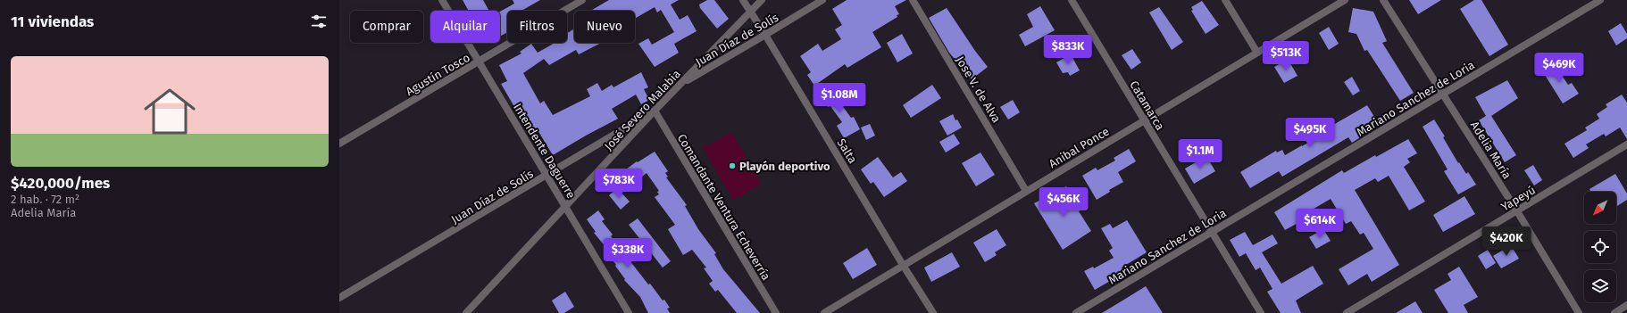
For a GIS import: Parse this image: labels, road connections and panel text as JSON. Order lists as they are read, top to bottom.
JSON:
{
  "streets": {
    "street": [
      "Juan Díaz de Solís",
      "Agustín Tosco",
      "Jose V. de Alva",
      "Mariano Sanchez de Loria",
      "Catamarca",
      "José Severo Malabia",
      "Anibal Ponce",
      "Adelia María",
      "Intendente Daguerre",
      "Salta",
      "Yapeyú",
      "Comandante Ventura Echeverría"
    ]
  },
  "crossings": [
    ["Juan Díaz de Solís", "José Severo Malabia"],
    ["Juan Díaz de Solís", "Intendente Daguerre"],
    ["Juan Díaz de Solís", "Salta"],
    ["Juan Díaz de Solís", "Comandante Ventura Echeverría"],
    ["Agustín Tosco", "Intendente Daguerre"],
    ["Jose V. de Alva", "Anibal Ponce"],
    ["Mariano Sanchez de Loria", "Catamarca"],
    ["Mariano Sanchez de Loria", "Adelia María"],
    ["Catamarca", "Anibal Ponce"],
    ["José Severo Malabia", "Intendente Daguerre"],
    ["José Severo Malabia", "Salta"],
    ["José Severo Malabia", "Comandante Ventura Echeverría"],
    ["Anibal Ponce", "Salta"],
    ["Adelia María", "Yapeyú"]
  ],
  "places": ["Playón deportivo"],
  "north": "bottom left",
  "page": {
    "heading": "11 viviendas",
    "chip": [
      "Comprar",
      "Alquilar",
      "Filtros",
      "Nuevo"
    ],
    "price": [
      "$833K",
      "$513K",
      "$469K",
      "$1.08M",
      "$495K",
      "$1.1M",
      "$783K",
      "$456K",
      "$614K",
      "$420K",
      "$338K"
    ],
    "list": [
      {
        "name": "$420,000/mes",
        "note": "2 hab. · 72 m² · Adelia María"
      }
    ]
  }
}
